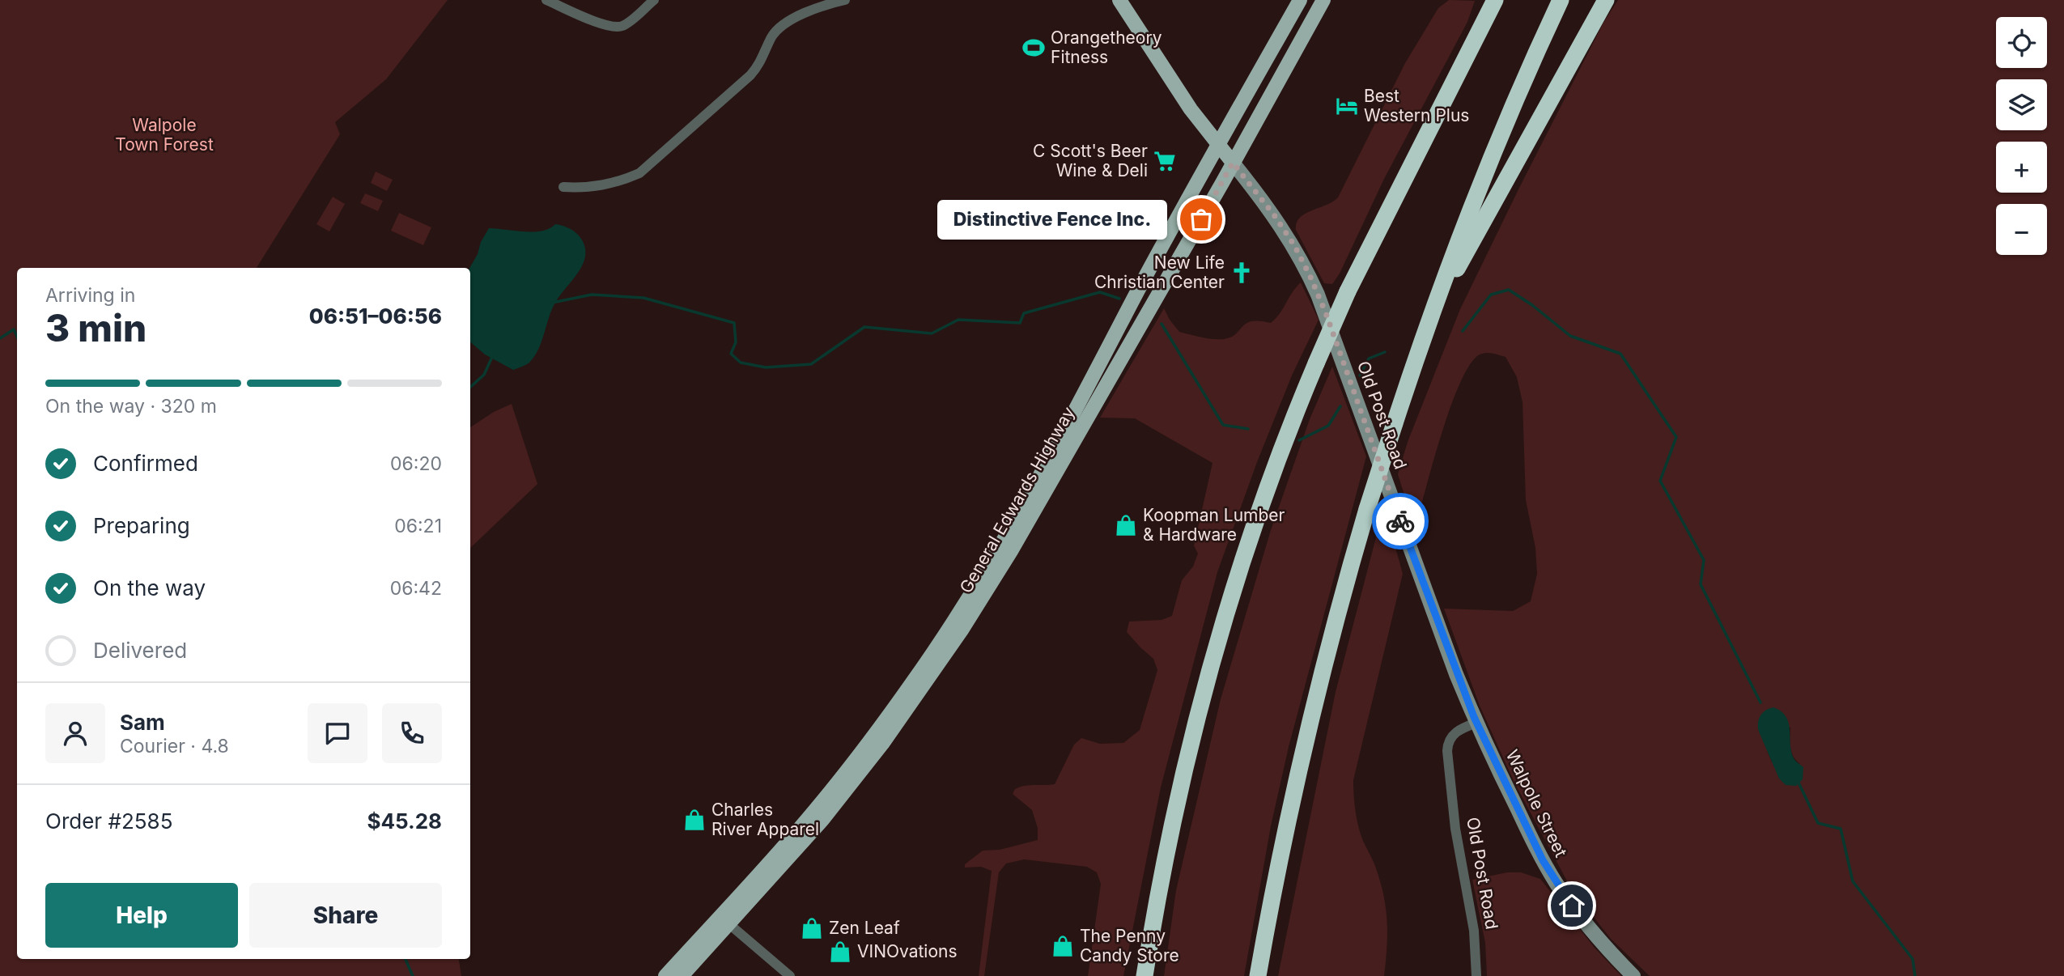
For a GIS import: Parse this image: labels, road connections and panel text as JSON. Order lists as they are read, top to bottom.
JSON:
{
  "streets": {
    "main road": ["Old Post Road", "General Edwards Highway", "Walpole Street"]
  },
  "crossings": [
    ["Old Post Road", "General Edwards Highway"],
    ["Old Post Road", "Walpole Street"]
  ],
  "parks": ["Walpole Town Forest"],
  "places": {
    "sports": ["Orangetheory Fitness"],
    "hotel": ["Best Western Plus"],
    "supermarket": ["C Scott's Beer Wine & Deli"],
    "other": ["Distinctive Fence Inc."],
    "church": ["New Life Christian Center"],
    "shop": [
      "Koopman Lumber & Hardware",
      "Charles River Apparel",
      "Zen Leaf",
      "The Penny Candy Store",
      "VINOvations"
    ]
  },
  "page": {
    "map_buttons": ["+", "−"],
    "bubble": "Distinctive Fence Inc.",
    "heading": ["3 min", "Arriving in", "06:51–06:56"],
    "panel": [
      "Sam",
      "Courier · 4.8",
      "Order #2585",
      "$45.28"
    ],
    "bar": "On the way · 320 m",
    "list": [
      ["Confirmed", "06:20"],
      ["Preparing", "06:21"],
      ["On the way", "06:42"],
      "Delivered"
    ],
    "buttons": ["Help", "Share"]
  }
}
